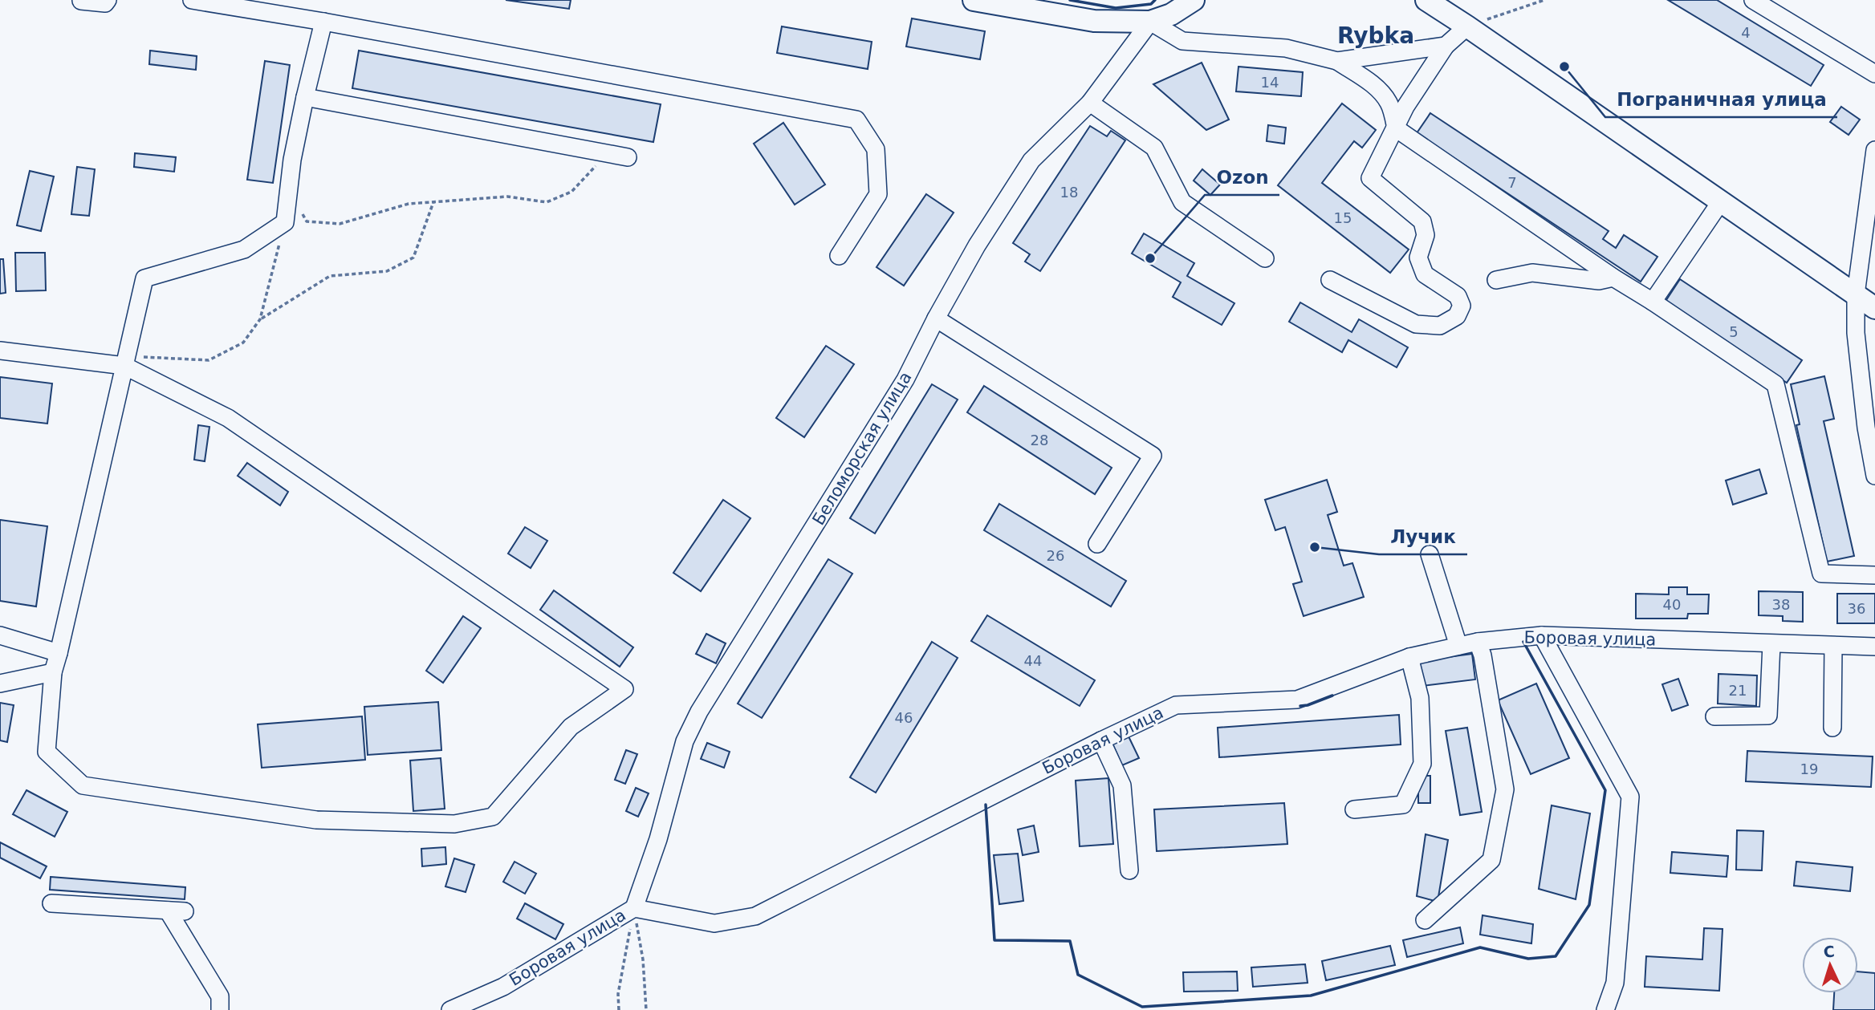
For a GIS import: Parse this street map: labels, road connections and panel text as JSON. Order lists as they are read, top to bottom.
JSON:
{
  "streets": {
    "street": ["Беломорская улица", "Боровая улица"]
  },
  "crossings": [
    ["Беломорская улица", "Боровая улица"]
  ],
  "districts": ["Rybka"],
  "places": ["Пограничная улица", "Ozon", "Лучик"],
  "house_numbers": [
    "4",
    "14",
    "7",
    "18",
    "15",
    "5",
    "28",
    "26",
    "40",
    "38",
    "36",
    "44",
    "21",
    "46",
    "19"
  ],
  "north": "top"
}
